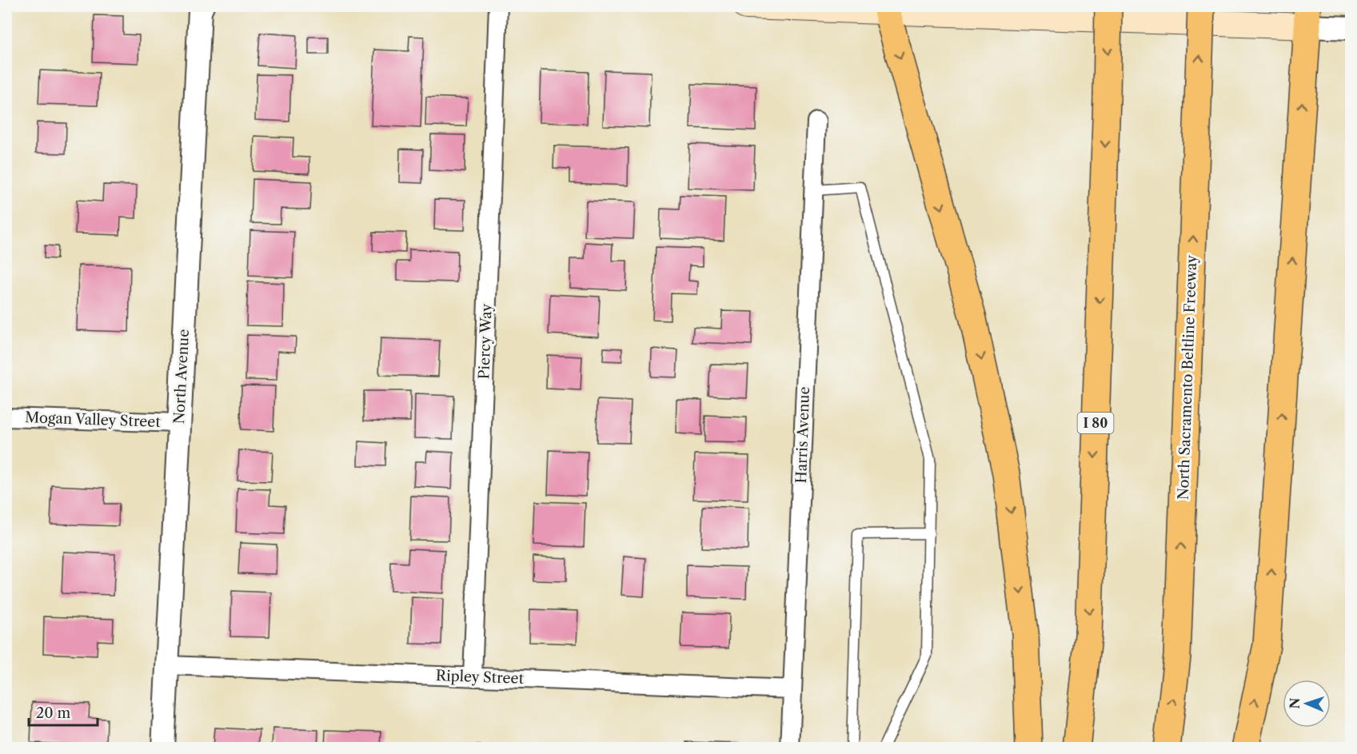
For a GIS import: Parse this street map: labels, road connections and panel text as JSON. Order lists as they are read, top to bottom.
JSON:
{
  "streets": {
    "highway": ["North Sacramento Beltline Freeway", "I 80"],
    "street": [
      "Piercy Way",
      "North Avenue",
      "Mogan Valley Street",
      "Harris Avenue",
      "Ripley Street"
    ]
  },
  "crossings": [
    ["Piercy Way", "Ripley Street"],
    ["North Avenue", "Mogan Valley Street"],
    ["North Avenue", "Ripley Street"],
    ["Harris Avenue", "Ripley Street"]
  ],
  "scale_bar": "20 m",
  "north": "left"
}
